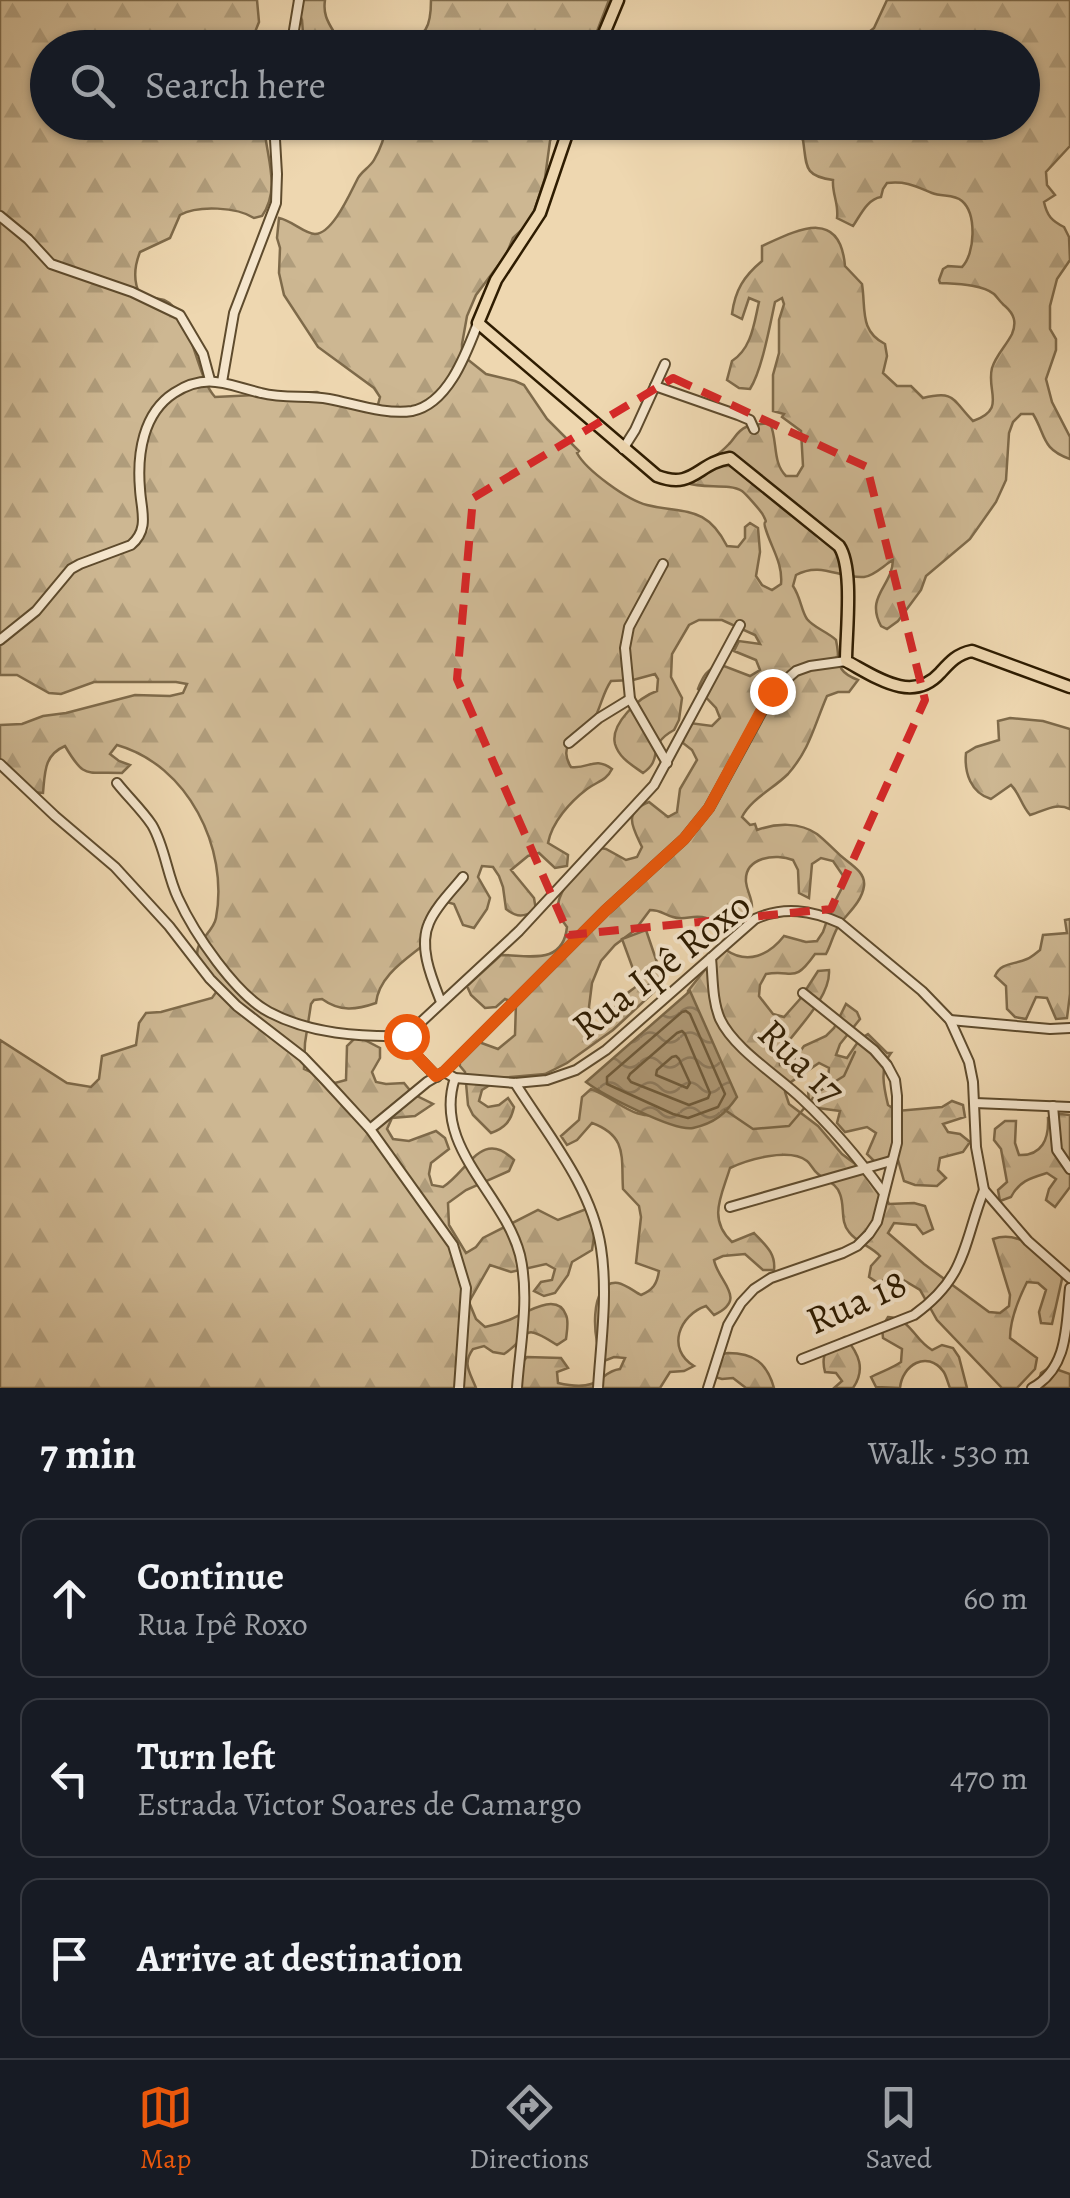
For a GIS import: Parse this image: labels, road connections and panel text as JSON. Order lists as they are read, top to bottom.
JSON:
{
  "streets": {
    "street": ["Rua Ipê Roxo", "Rua 17", "Rua 18"]
  },
  "crossings": [
    ["Rua Ipê Roxo", "Rua 17"]
  ],
  "page": {
    "search": "Search here",
    "heading": ["7 min", "Walk · 530 m"],
    "list": [
      ["Continue", "Rua Ipê Roxo", "60 m"],
      ["Turn left", "Estrada Victor Soares de Camargo", "470 m"],
      "Arrive at destination"
    ],
    "nav": ["Map", "Directions", "Saved"]
  }
}
